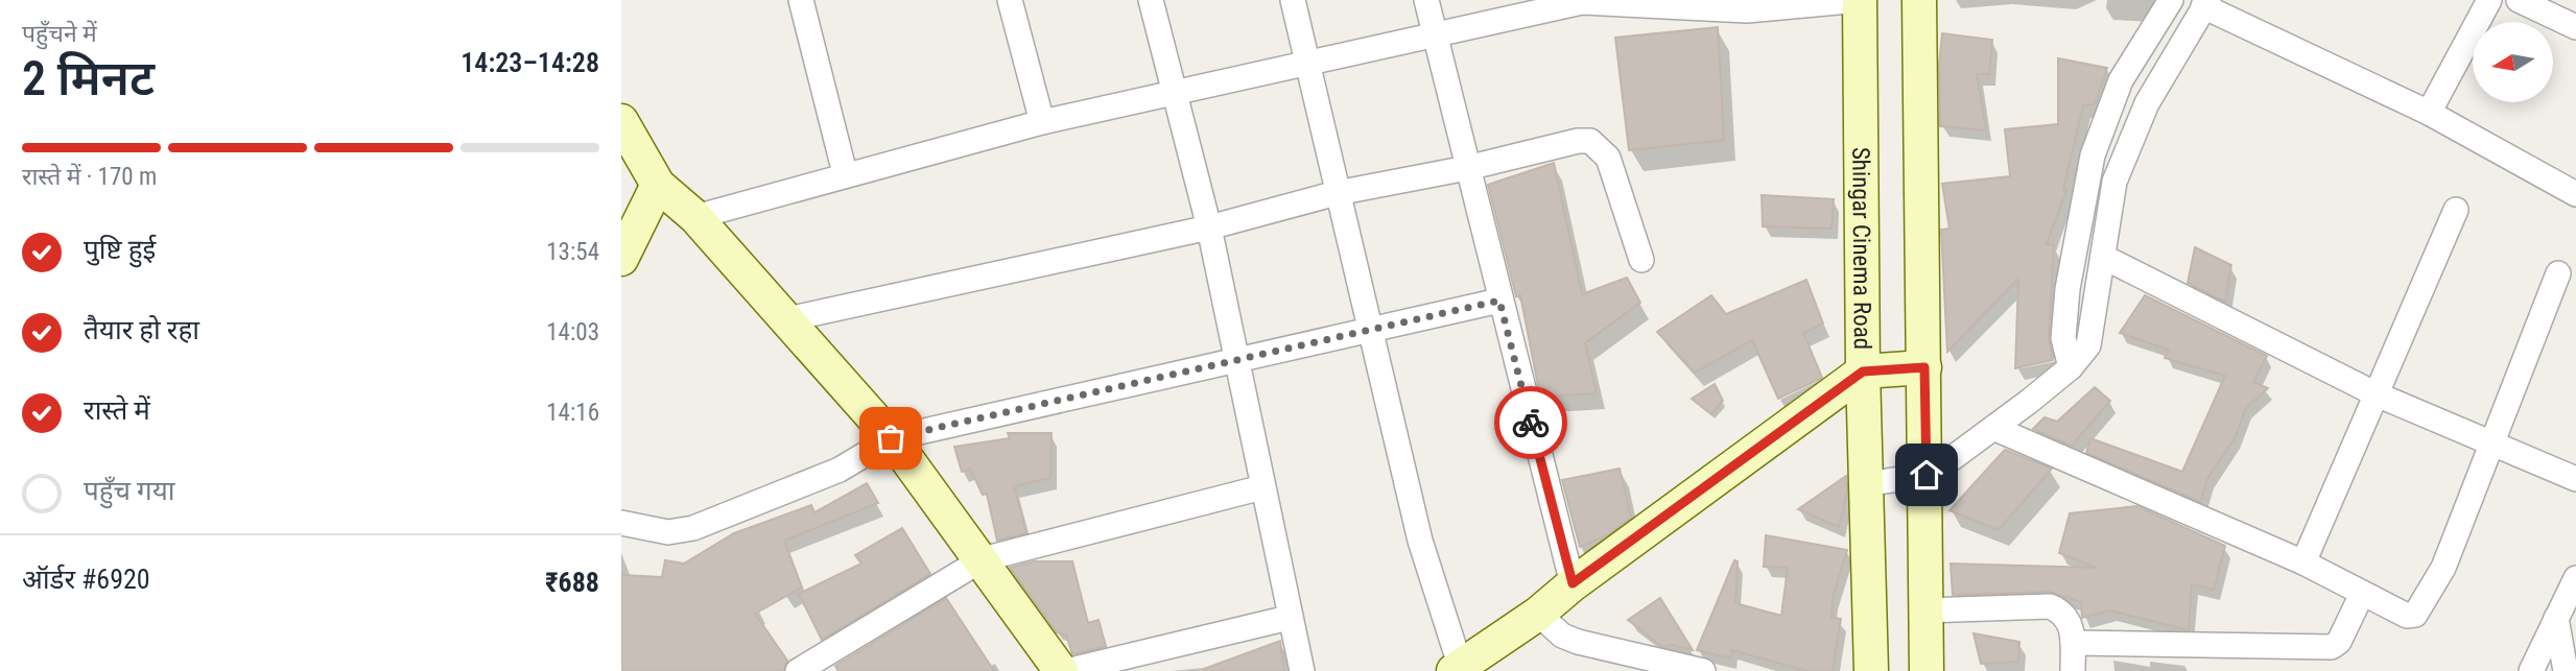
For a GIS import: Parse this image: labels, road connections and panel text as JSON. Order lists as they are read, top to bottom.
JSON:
{
  "streets": {
    "street": ["Shingar Cinema Road"]
  },
  "north": "left",
  "page": {
    "heading": ["2 मिनट", "पहुँचने में", "14:23–14:28"],
    "panel": ["ऑर्डर #6920", "₹688"],
    "bar": "रास्ते में · 170 m",
    "list": [
      ["पुष्टि हुई", "13:54"],
      ["तैयार हो रहा", "14:03"],
      ["रास्ते में", "14:16"],
      "पहुँच गया"
    ]
  }
}
